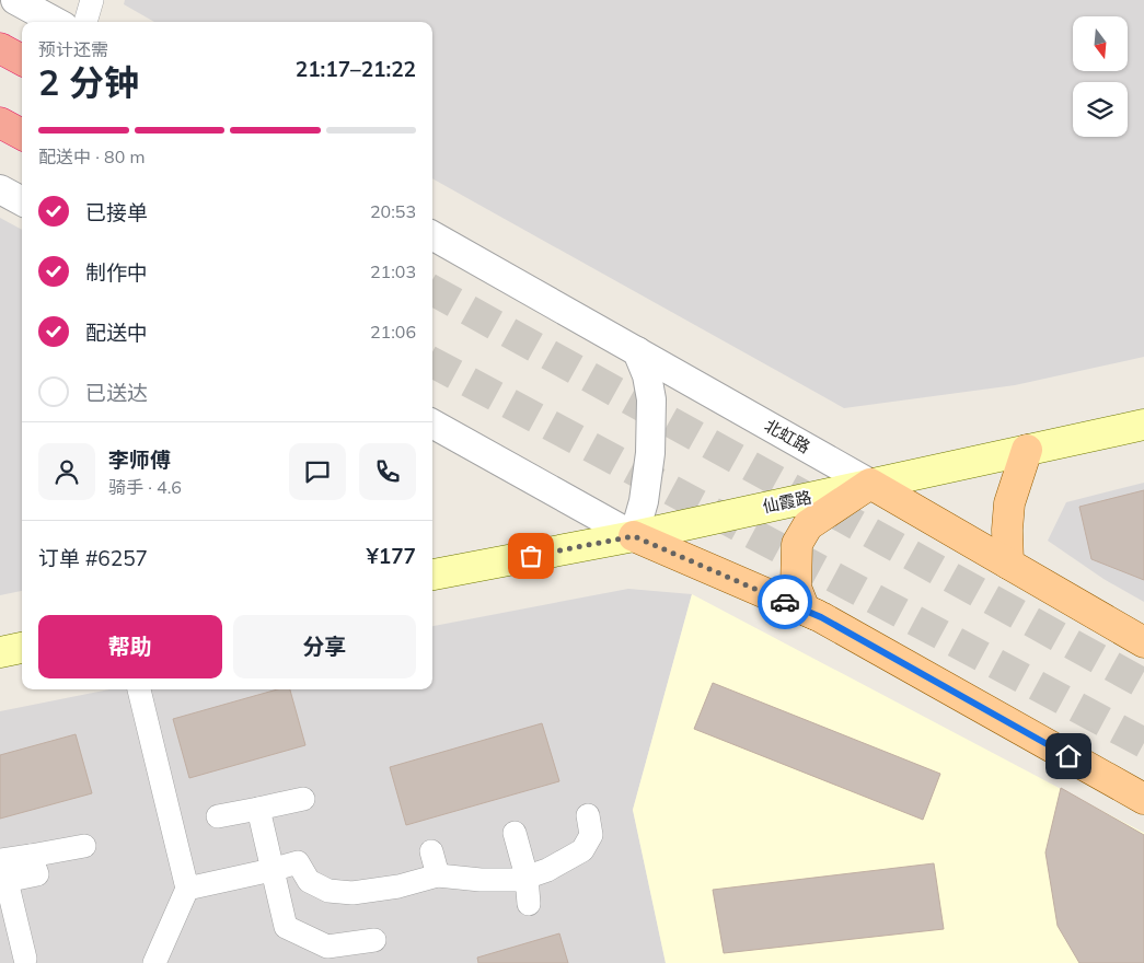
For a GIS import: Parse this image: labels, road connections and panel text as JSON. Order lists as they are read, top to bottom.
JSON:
{
  "streets": {
    "main road": ["北虹路", "仙霞路"]
  },
  "crossings": [
    ["北虹路", "仙霞路"]
  ],
  "north": "bottom",
  "page": {
    "heading": ["2 分钟", "预计还需", "21:17–21:22"],
    "panel": [
      "李师傅",
      "骑手 · 4.6",
      "订单 #6257",
      "¥177"
    ],
    "bar": "配送中 · 80 m",
    "list": [
      ["已接单", "20:53"],
      ["制作中", "21:03"],
      ["配送中", "21:06"],
      "已送达"
    ],
    "buttons": ["帮助", "分享"]
  }
}
